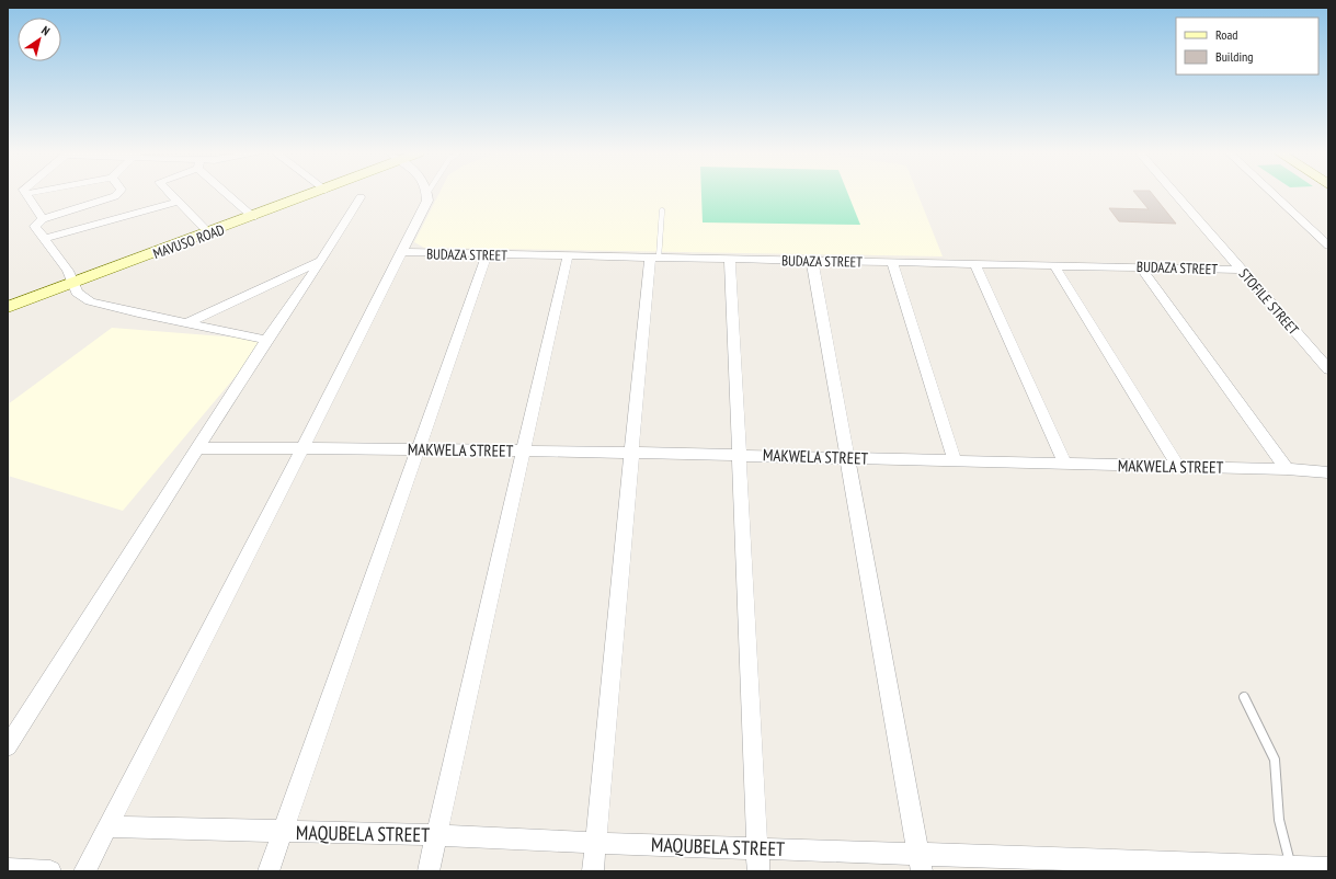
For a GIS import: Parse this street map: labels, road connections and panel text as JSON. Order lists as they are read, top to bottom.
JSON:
{
  "streets": {
    "street": [
      "MAVUSO ROAD",
      "BUDAZA STREET",
      "STOFILE STREET",
      "MAKWELA STREET",
      "MAQUBELA STREET"
    ]
  },
  "crossings": [
    ["BUDAZA STREET", "STOFILE STREET"]
  ],
  "legend": ["Road", "Building"],
  "north": "top right"
}
